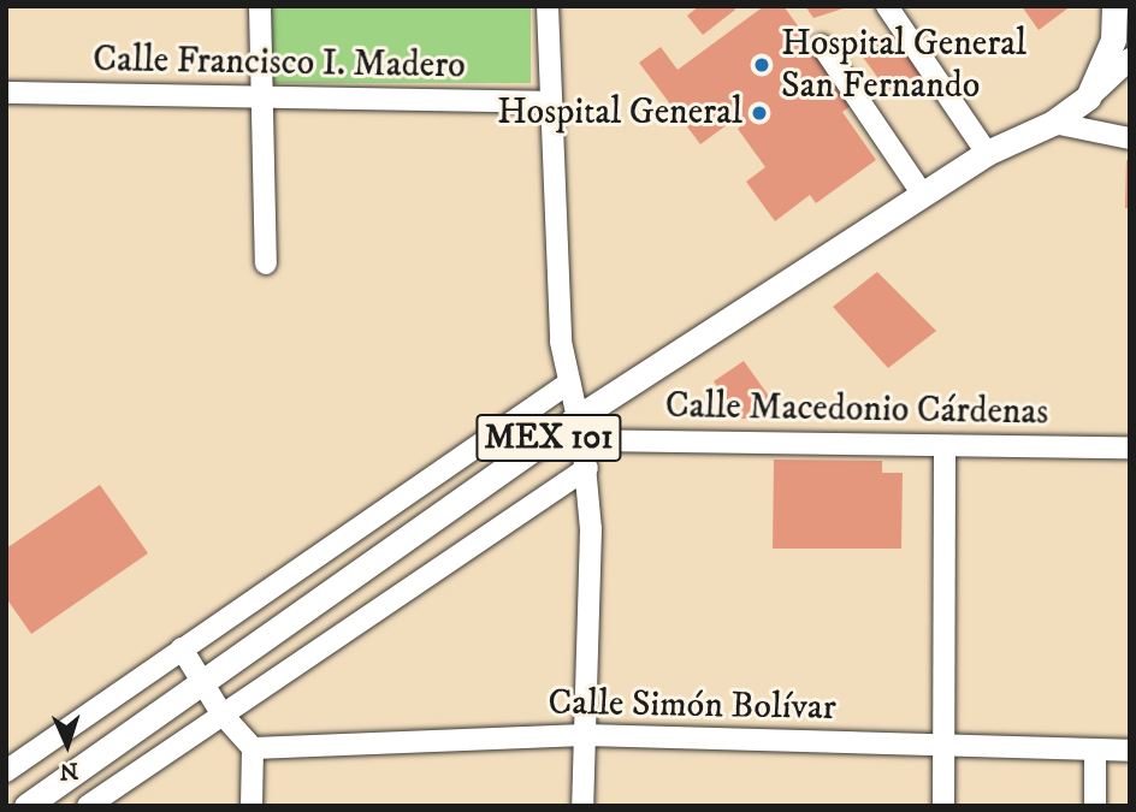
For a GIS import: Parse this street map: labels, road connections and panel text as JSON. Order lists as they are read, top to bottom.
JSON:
{
  "streets": {
    "main road": ["MEX 101"],
    "street": ["Calle Francisco I. Madero", "Calle Macedonio Cárdenas", "Calle Simón Bolívar"]
  },
  "crossings": [
    ["Calle Macedonio Cárdenas", "MEX 101"]
  ],
  "places": ["Hospital General San Fernando", "Hospital General"],
  "north": "bottom"
}
